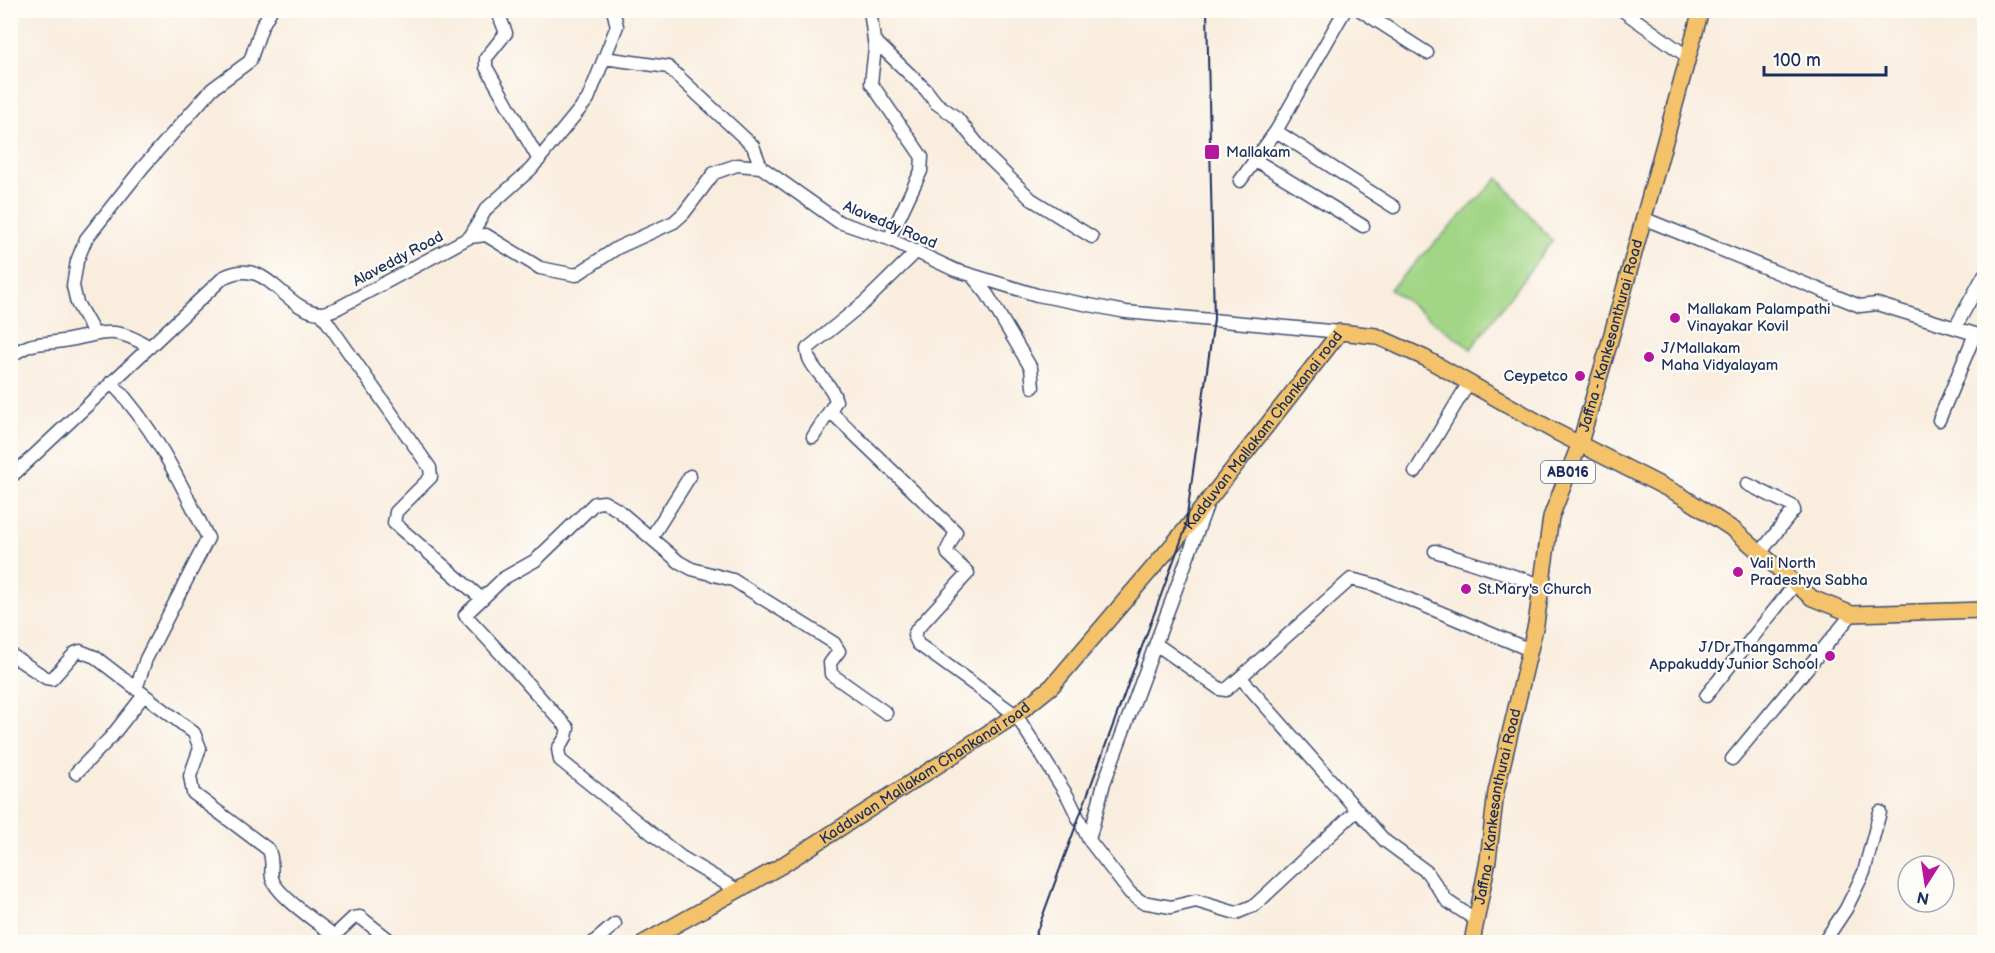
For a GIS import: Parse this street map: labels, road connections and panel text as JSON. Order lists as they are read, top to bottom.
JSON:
{
  "streets": {
    "main road": ["Jaffna - Kankesanthurai Road", "Kadduvan Mallakam Chankanai road", "AB016"],
    "street": ["Alaveddy Road"]
  },
  "crossings": [
    ["Alaveddy Road", "Kadduvan Mallakam Chankanai road"],
    ["Jaffna - Kankesanthurai Road", "Kadduvan Mallakam Chankanai road"]
  ],
  "places": {
    "transit": ["Mallakam"],
    "other": [
      "Mallakam Palampathi Vinayakar Kovil",
      "J/Mallakam Maha Vidyalayam",
      "Ceypetco",
      "Vali North Pradeshya Sabha",
      "St.Mary's Church",
      "J/Dr Thangamma Appakuddy Junior School"
    ]
  },
  "scale_bar": "100 m",
  "north": "bottom"
}
